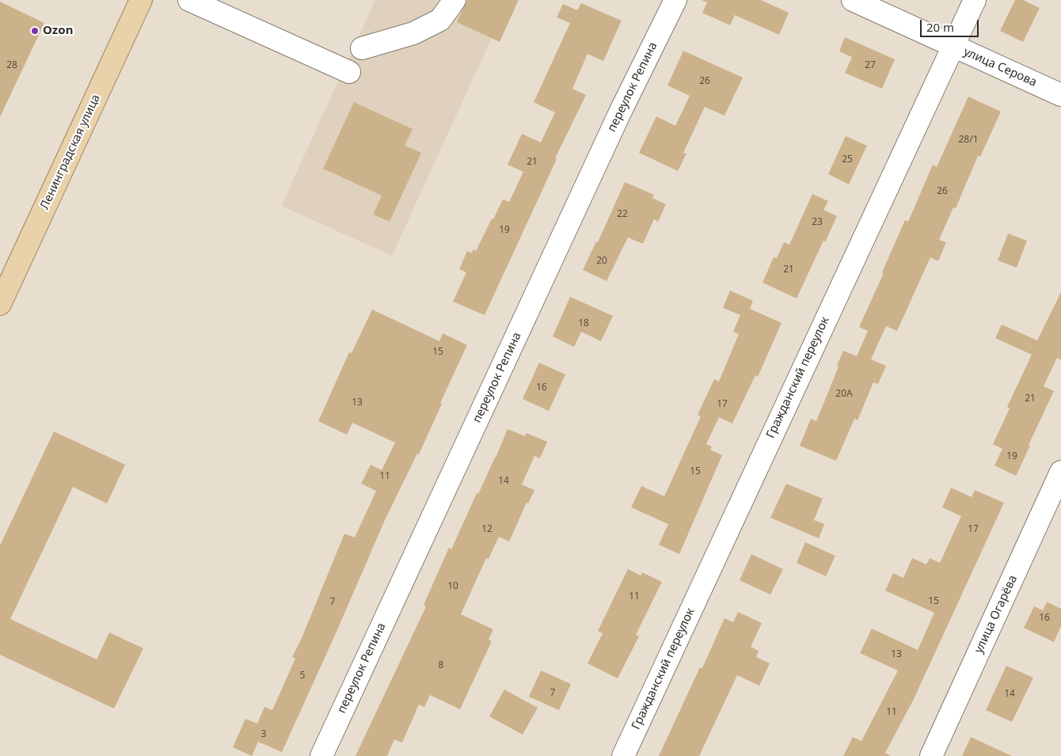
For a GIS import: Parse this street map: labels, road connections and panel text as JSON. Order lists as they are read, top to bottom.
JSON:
{
  "streets": {
    "main road": ["Ленинградская улица"],
    "street": [
      "улица Серова",
      "переулок Репина",
      "Гражданский переулок",
      "улица Огарёва"
    ]
  },
  "crossings": [
    ["улица Серова", "Гражданский переулок"]
  ],
  "places": ["Ozon"],
  "house_numbers": [
    "28",
    "27",
    "26",
    "28/1",
    "25",
    "21",
    "26",
    "22",
    "23",
    "19",
    "20",
    "21",
    "18",
    "15",
    "16",
    "20А",
    "21",
    "13",
    "17",
    "19",
    "15",
    "11",
    "14",
    "12",
    "17",
    "10",
    "11",
    "15",
    "7",
    "16",
    "13",
    "8",
    "5",
    "7",
    "14",
    "11",
    "3"
  ],
  "scale_bar": "20 m"
}
